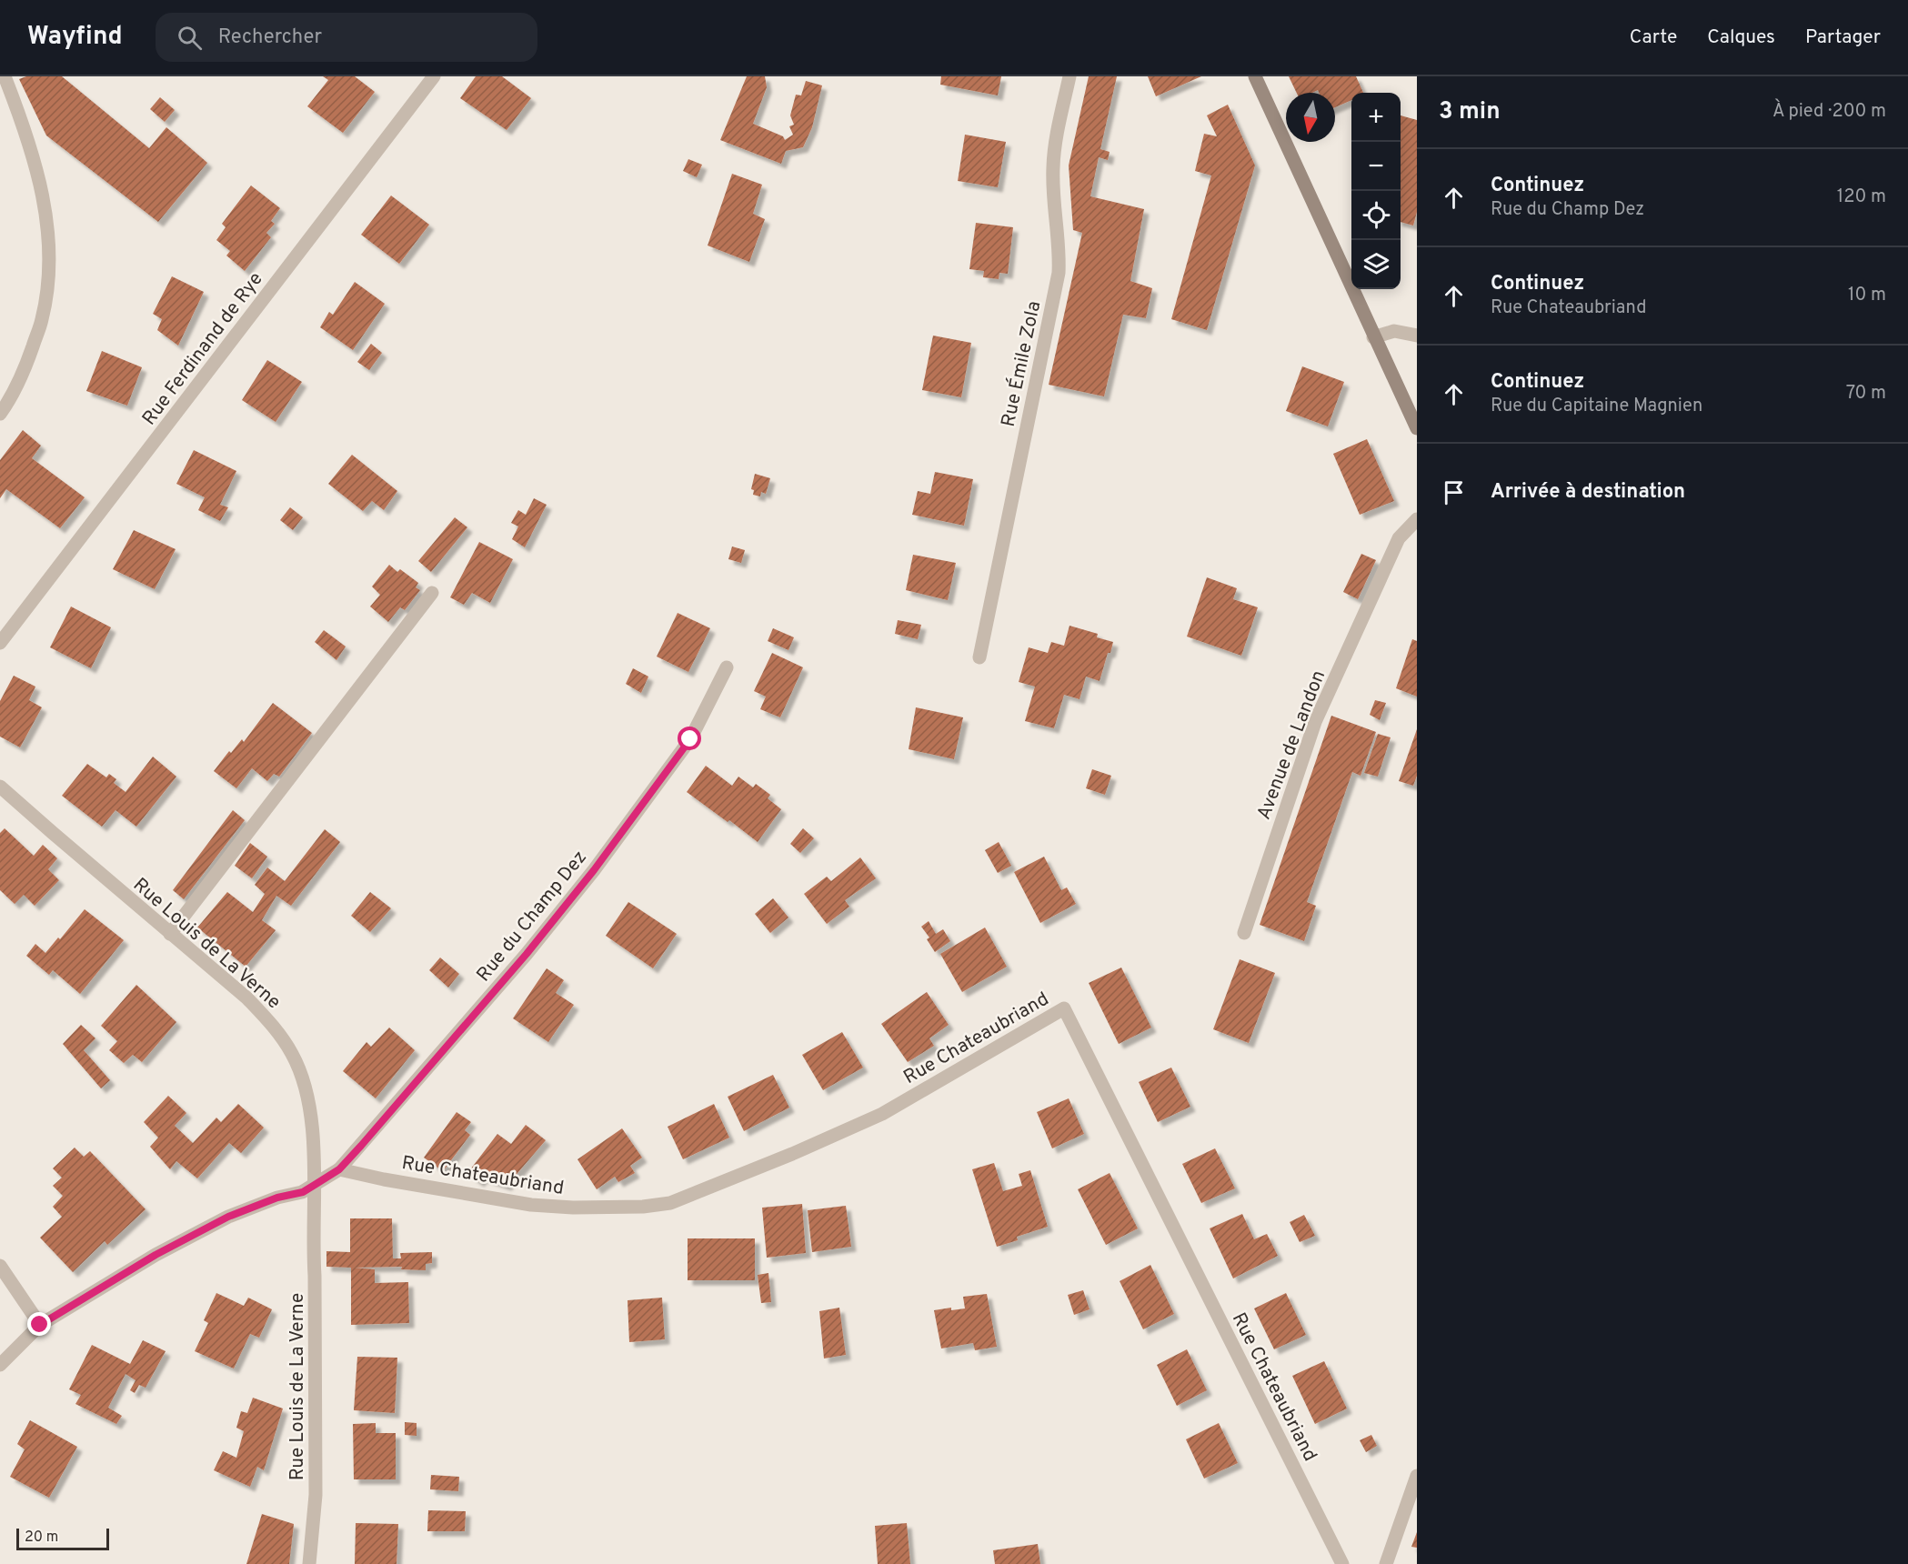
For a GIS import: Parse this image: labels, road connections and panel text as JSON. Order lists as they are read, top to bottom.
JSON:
{
  "streets": {
    "street": [
      "Rue Ferdinand de Rye",
      "Rue Émile Zola",
      "Avenue de Landon",
      "Rue du Champ Dez",
      "Rue Louis de La Verne",
      "Rue Chateaubriand"
    ]
  },
  "crossings": [
    ["Rue du Champ Dez", "Rue Chateaubriand"]
  ],
  "scale_bar": "20 m",
  "north": "bottom",
  "page": {
    "header": "Wayfind",
    "search": "Rechercher",
    "nav": ["Carte", "Calques", "Partager"],
    "heading": ["3 min", "À pied · 200 m"],
    "map_buttons": ["+", "−"],
    "list": [
      ["Continuez", "Rue du Champ Dez", "120 m"],
      ["Continuez", "Rue Chateaubriand", "10 m"],
      ["Continuez", "Rue du Capitaine Magnien", "70 m"],
      "Arrivée à destination"
    ],
    "scale": "20 m"
  }
}
